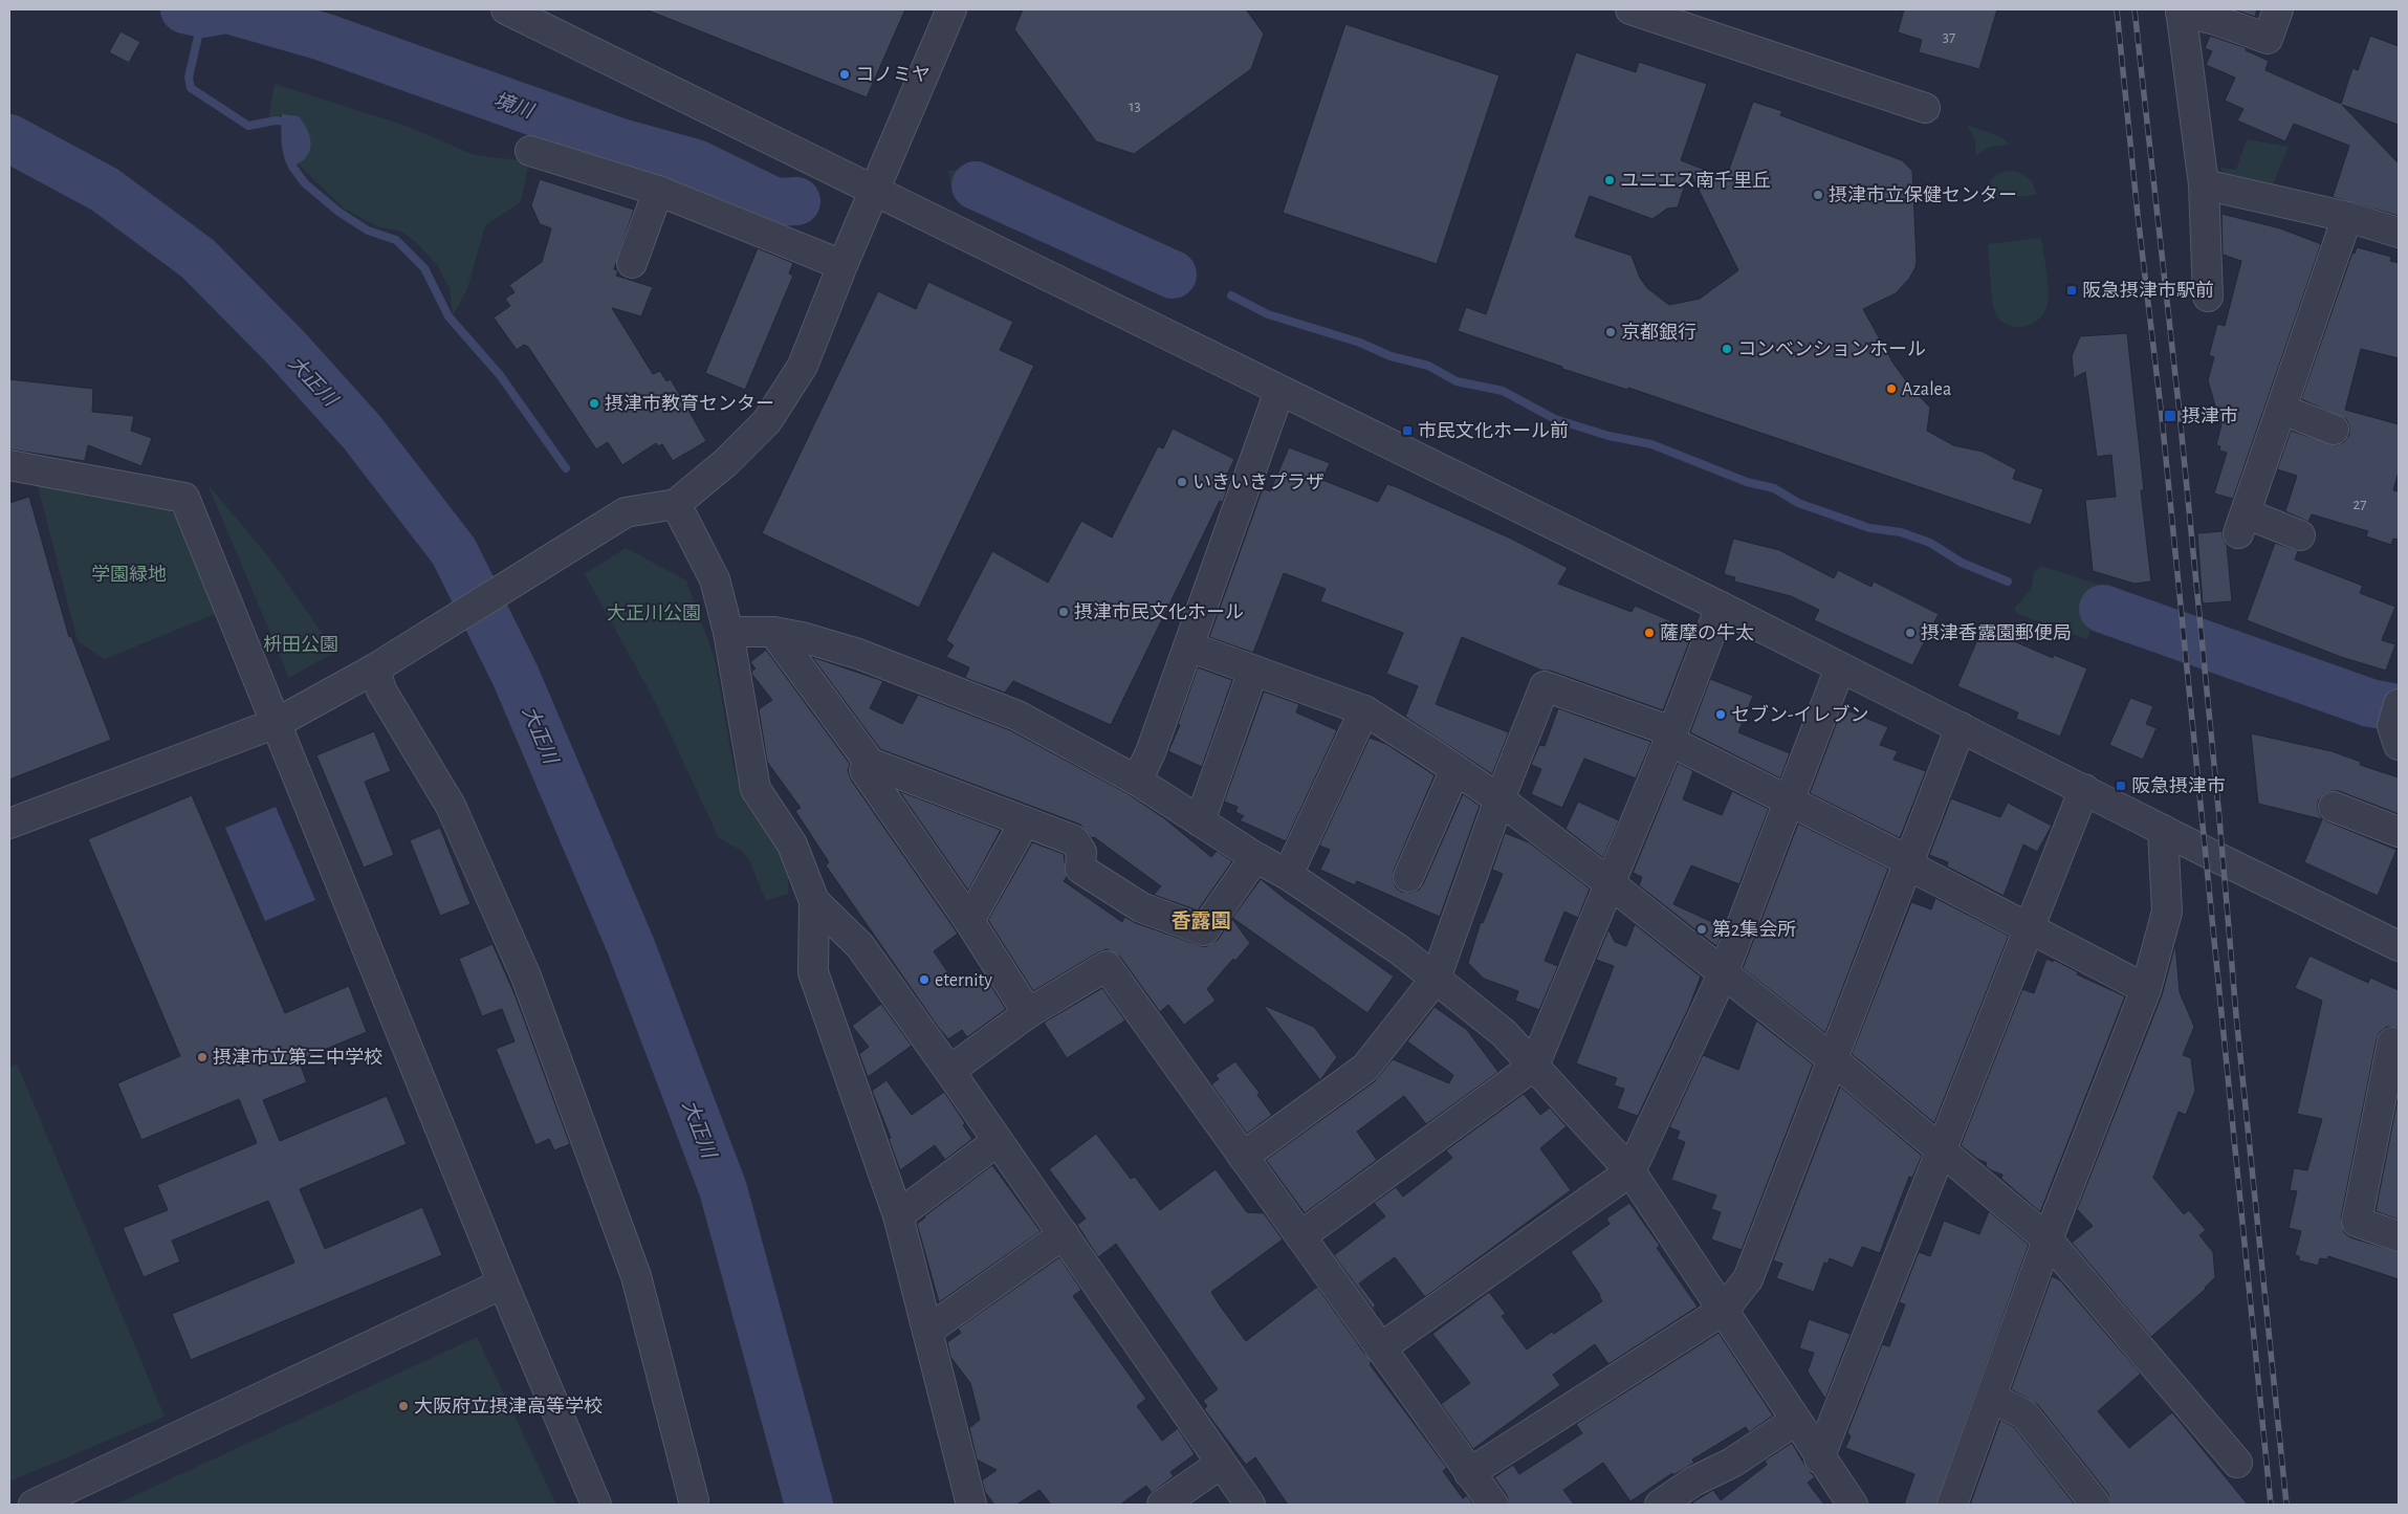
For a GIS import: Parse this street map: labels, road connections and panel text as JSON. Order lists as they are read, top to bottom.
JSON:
{
  "districts": ["香露園"],
  "water": ["境川", "大正川"],
  "parks": ["学園緑地", "大正川公園", "枡田公園"],
  "places": {
    "other": [
      "コノミヤ",
      "ユニエス南千里丘",
      "摂津市立保健センター",
      "京都銀行",
      "コンベンションホール",
      "Azalea",
      "摂津市教育センター",
      "いきいきプラザ",
      "摂津市民文化ホール",
      "薩摩の牛太",
      "摂津香露園郵便局",
      "セブン-イレブン",
      "第2集会所",
      "eternity",
      "摂津市立第三中学校",
      "大阪府立摂津高等学校"
    ],
    "transit": [
      "阪急摂津市駅前",
      "摂津市",
      "市民文化ホール前",
      "阪急摂津市"
    ]
  },
  "house_numbers": ["37", "13", "27"]
}
